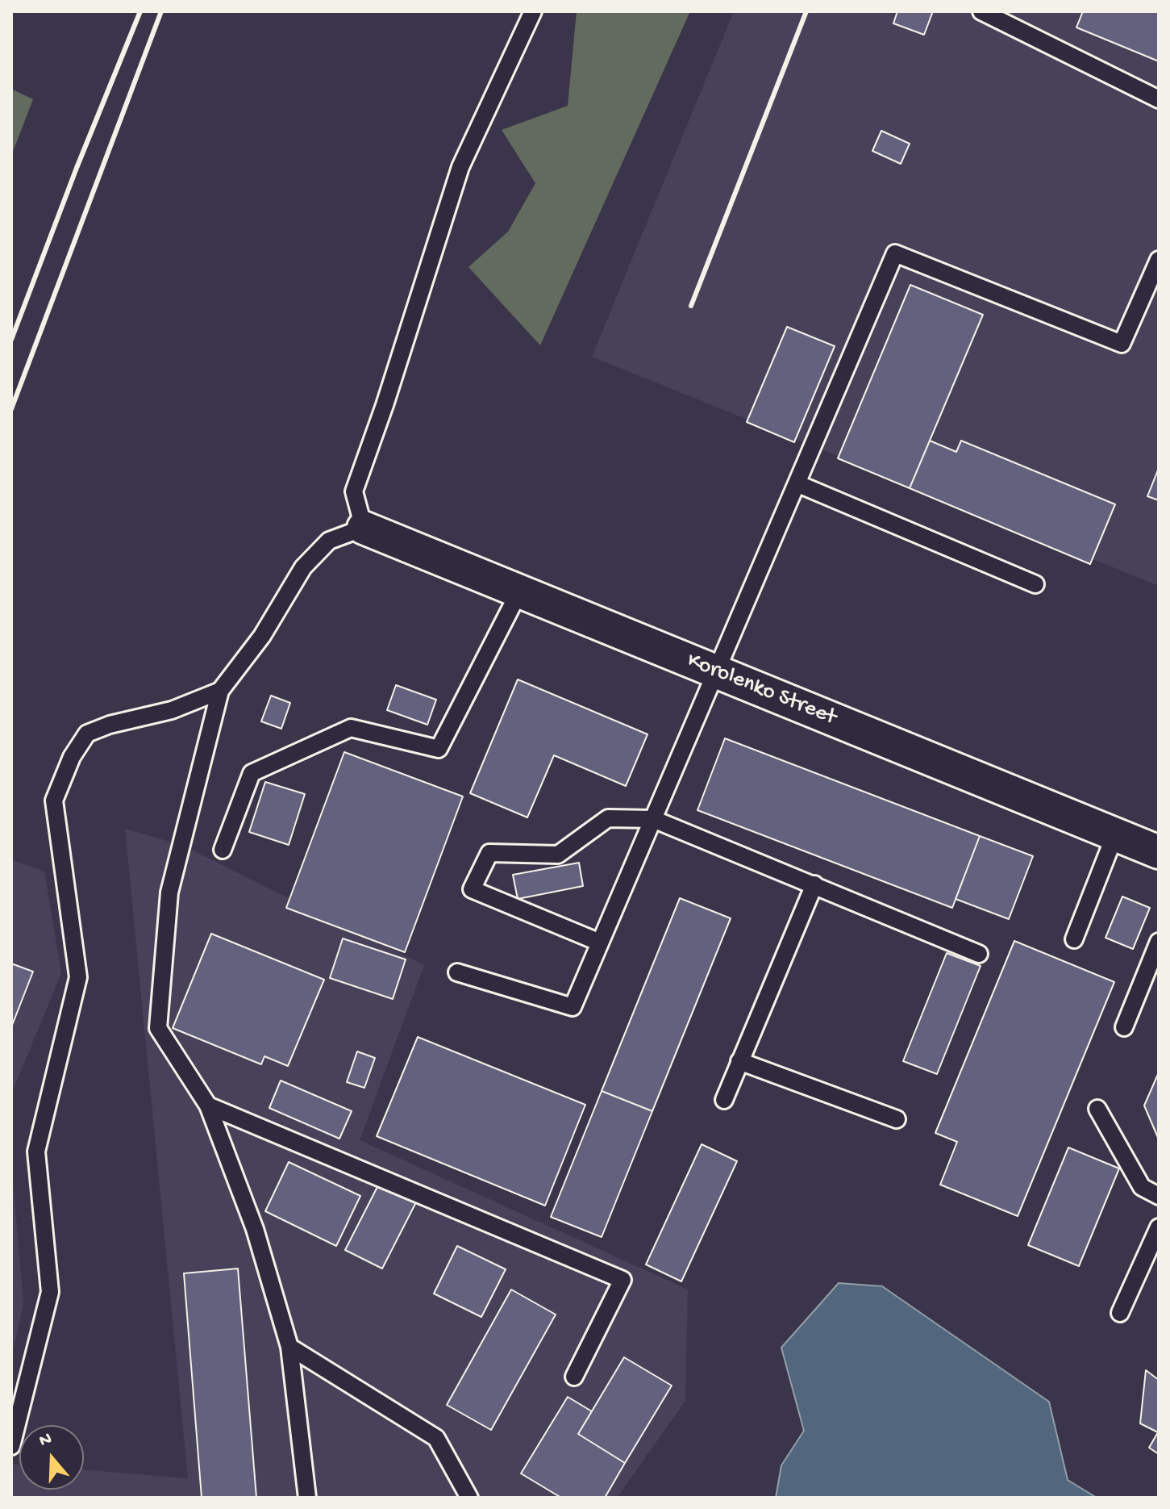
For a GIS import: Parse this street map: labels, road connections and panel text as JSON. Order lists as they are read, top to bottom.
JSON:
{
  "streets": {
    "street": ["Korolenko Street"]
  },
  "north": "top"
}
